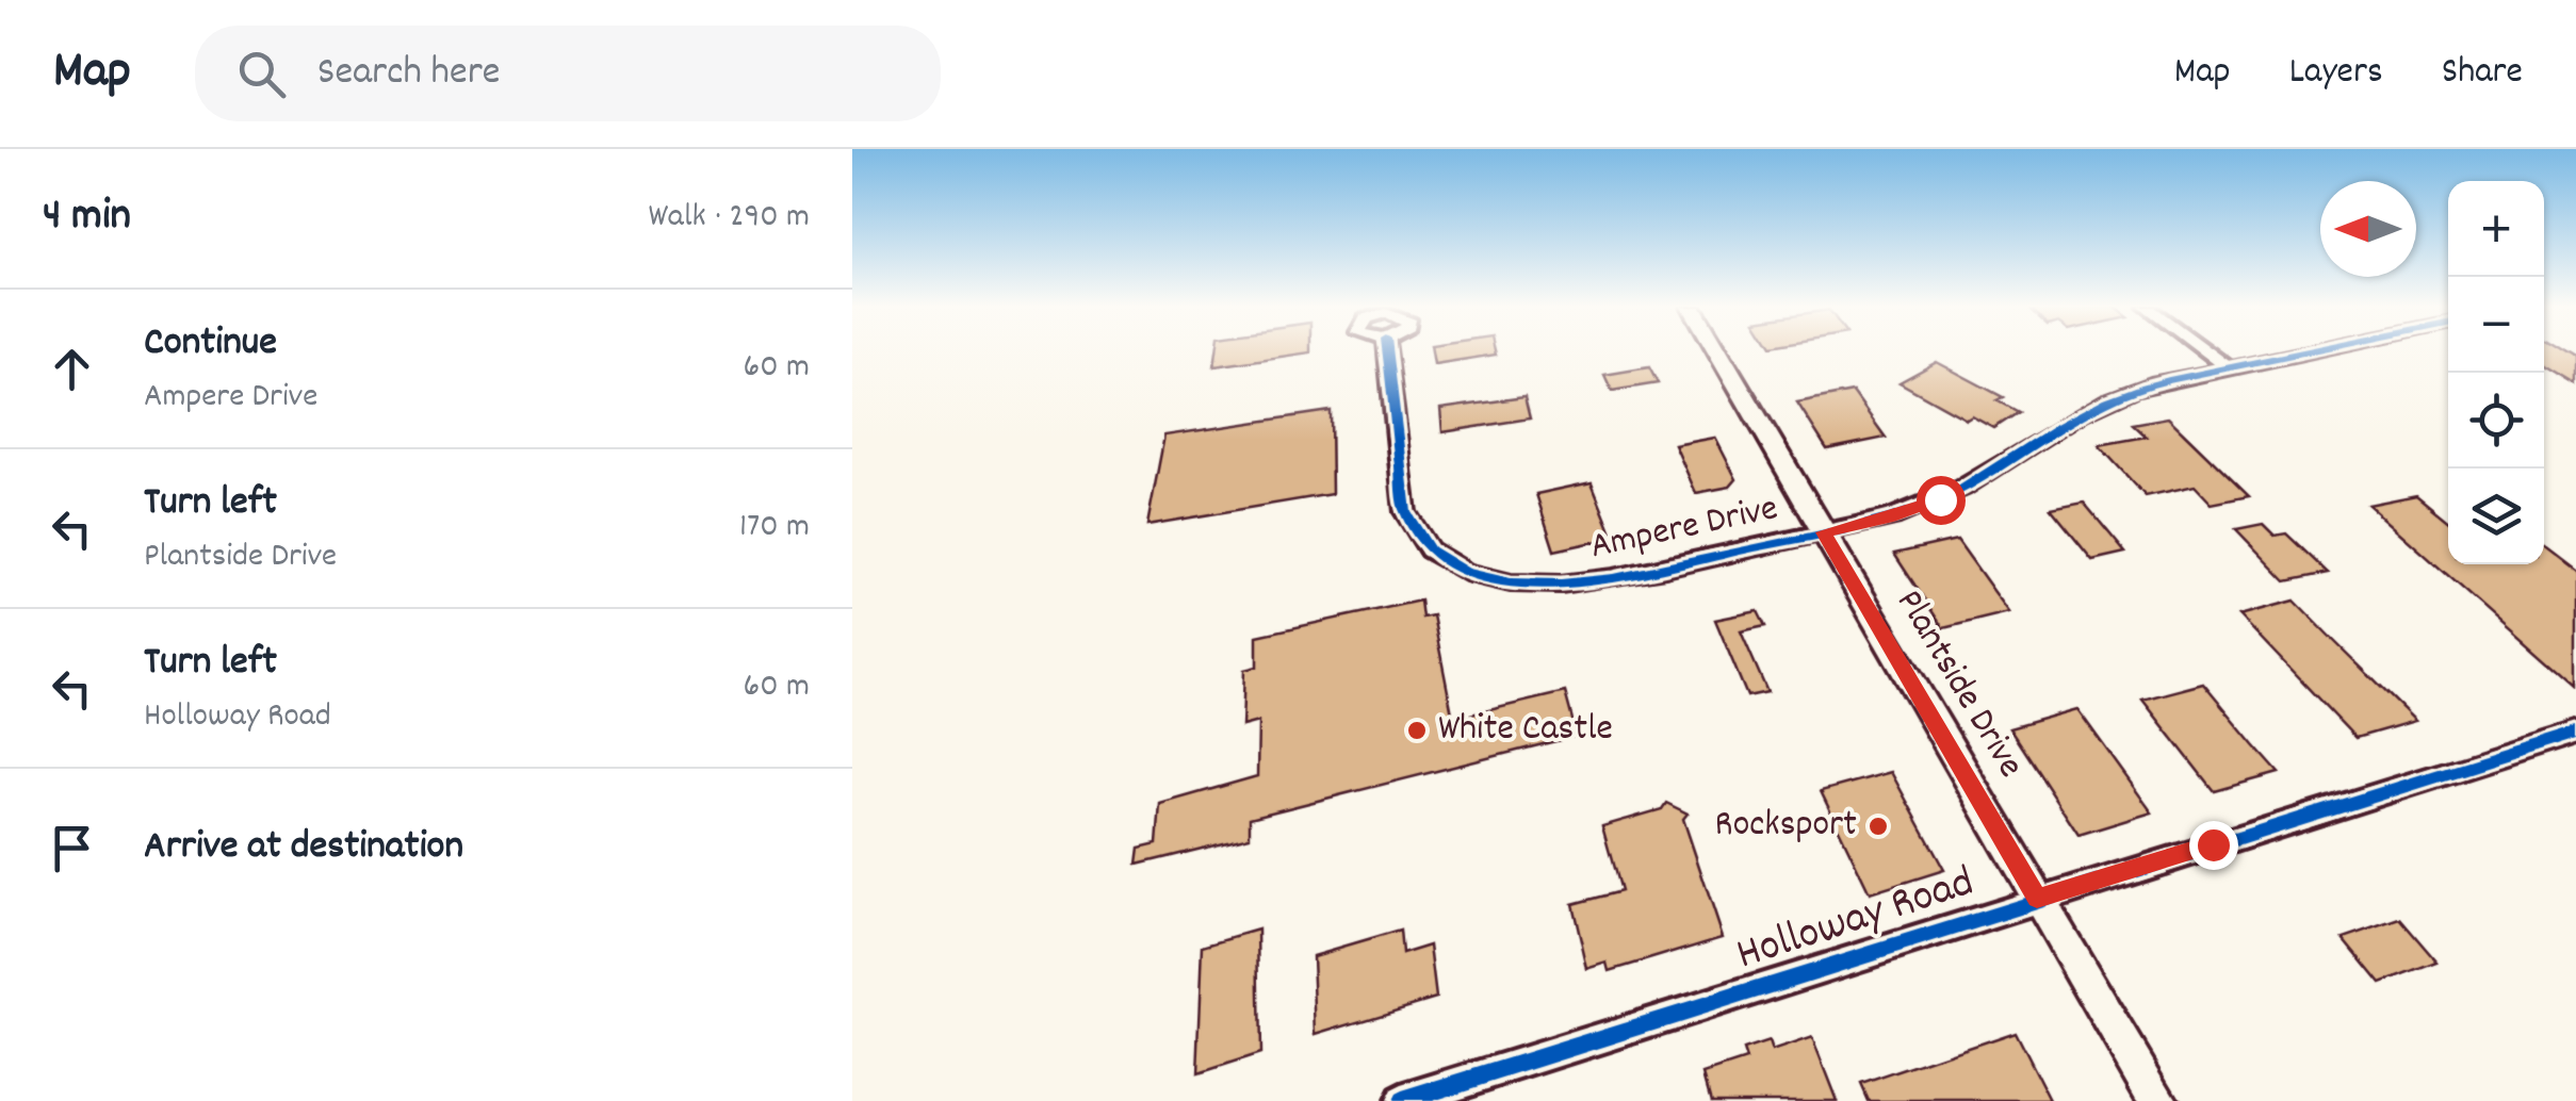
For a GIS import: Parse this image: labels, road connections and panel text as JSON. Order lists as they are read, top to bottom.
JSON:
{
  "streets": {
    "street": ["Ampere Drive", "Plantside Drive", "Holloway Road"]
  },
  "crossings": [
    ["Ampere Drive", "Plantside Drive"],
    ["Plantside Drive", "Holloway Road"]
  ],
  "places": ["White Castle", "Rocksport"],
  "north": "left",
  "page": {
    "header": "Map",
    "search": "Search here",
    "nav": ["Map", "Layers", "Share"],
    "heading": ["4 min", "Walk · 290 m"],
    "map_buttons": ["+", "−"],
    "list": [
      ["Continue", "Ampere Drive", "60 m"],
      ["Turn left", "Plantside Drive", "170 m"],
      ["Turn left", "Holloway Road", "60 m"],
      "Arrive at destination"
    ]
  }
}
